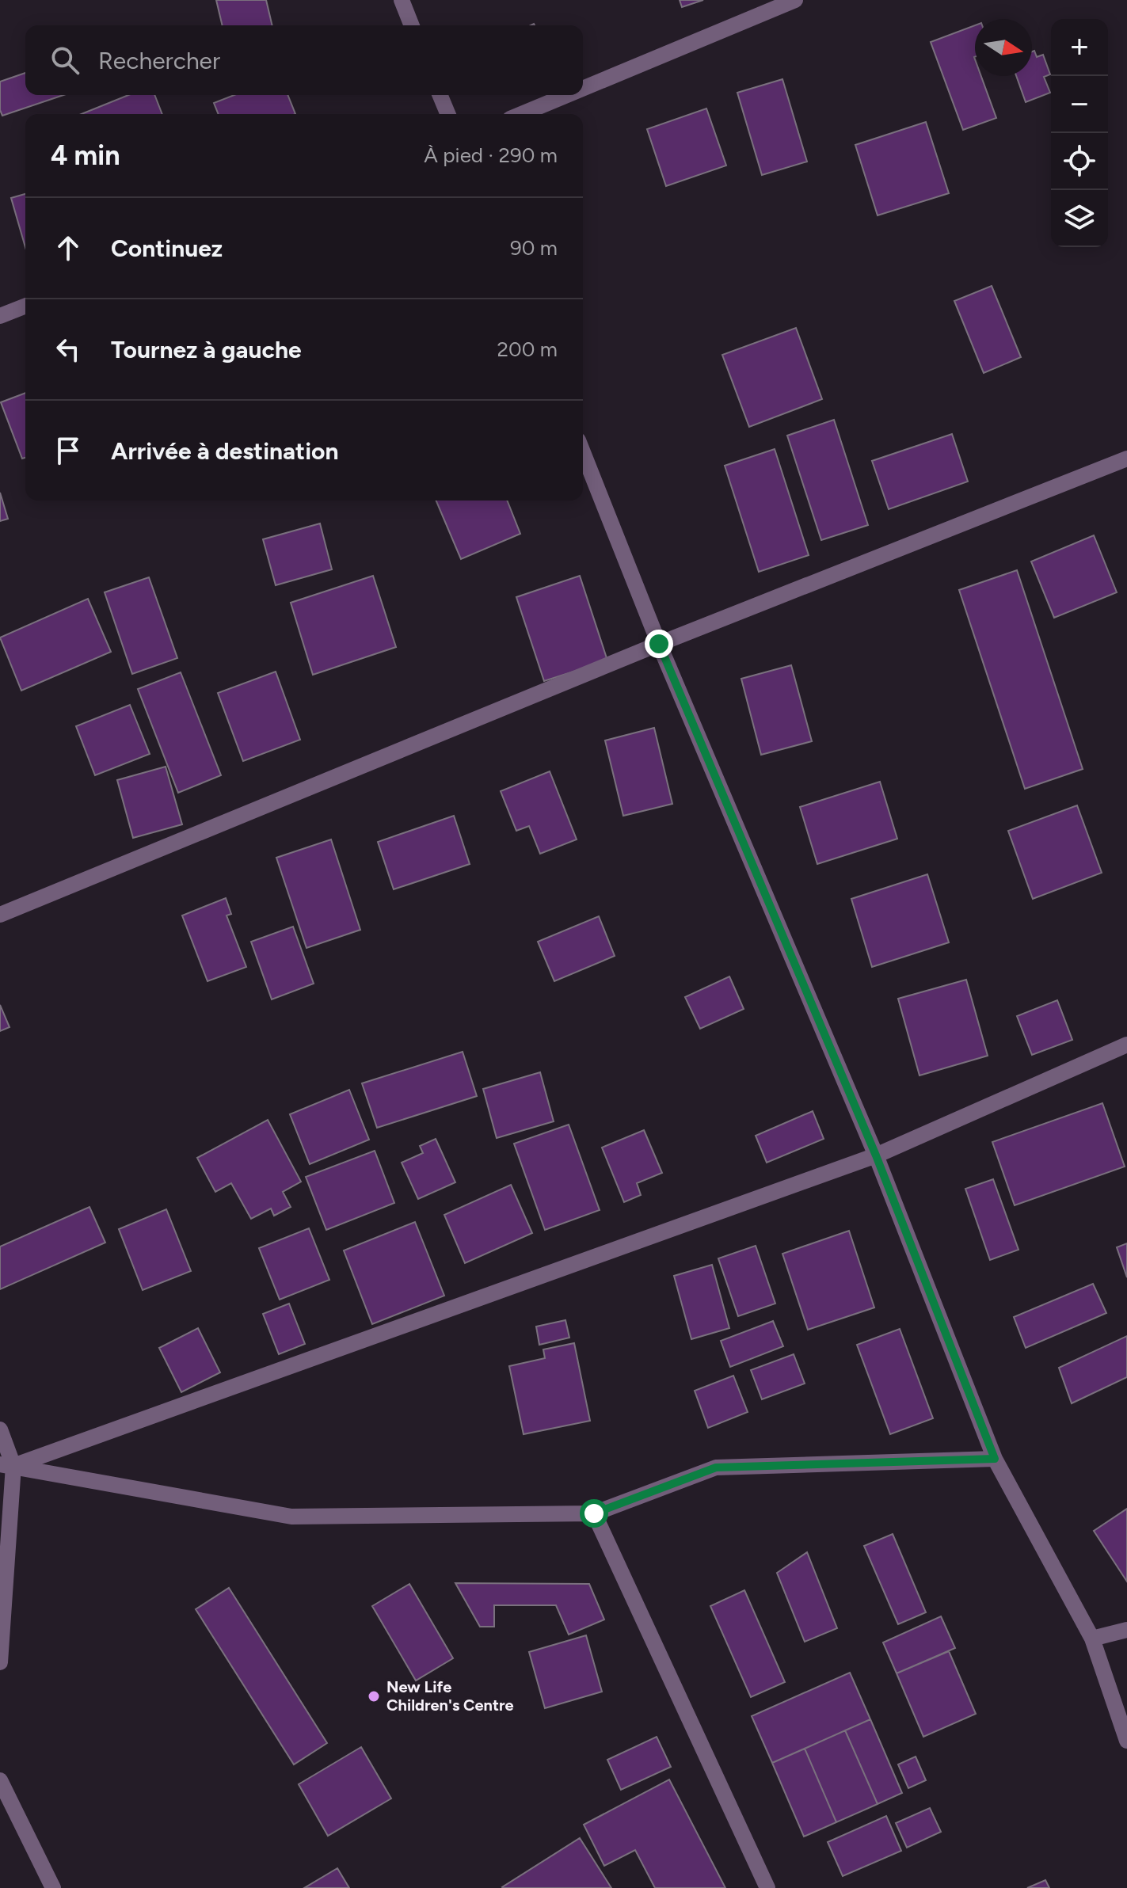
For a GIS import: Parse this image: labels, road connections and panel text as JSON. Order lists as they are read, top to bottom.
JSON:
{
  "places": ["New Life Children's Centre"],
  "north": "right",
  "page": {
    "map_buttons": ["+", "−"],
    "search": "Rechercher",
    "heading": ["4 min", "À pied · 290 m"],
    "list": [
      ["Continuez", "90 m"],
      ["Tournez à gauche", "200 m"],
      "Arrivée à destination"
    ]
  }
}
